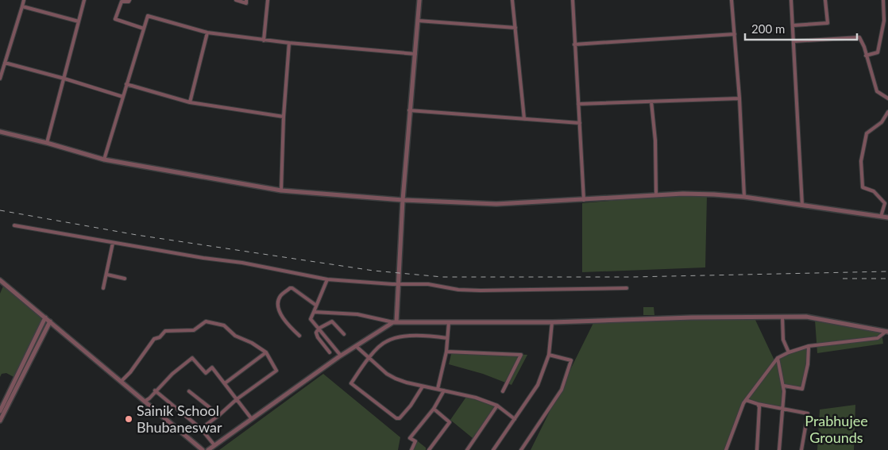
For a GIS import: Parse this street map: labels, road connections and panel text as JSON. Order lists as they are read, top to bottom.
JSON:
{
  "parks": ["Prabhujee Grounds"],
  "places": ["Sainik School Bhubaneswar"],
  "scale_bar": "200 m"
}
